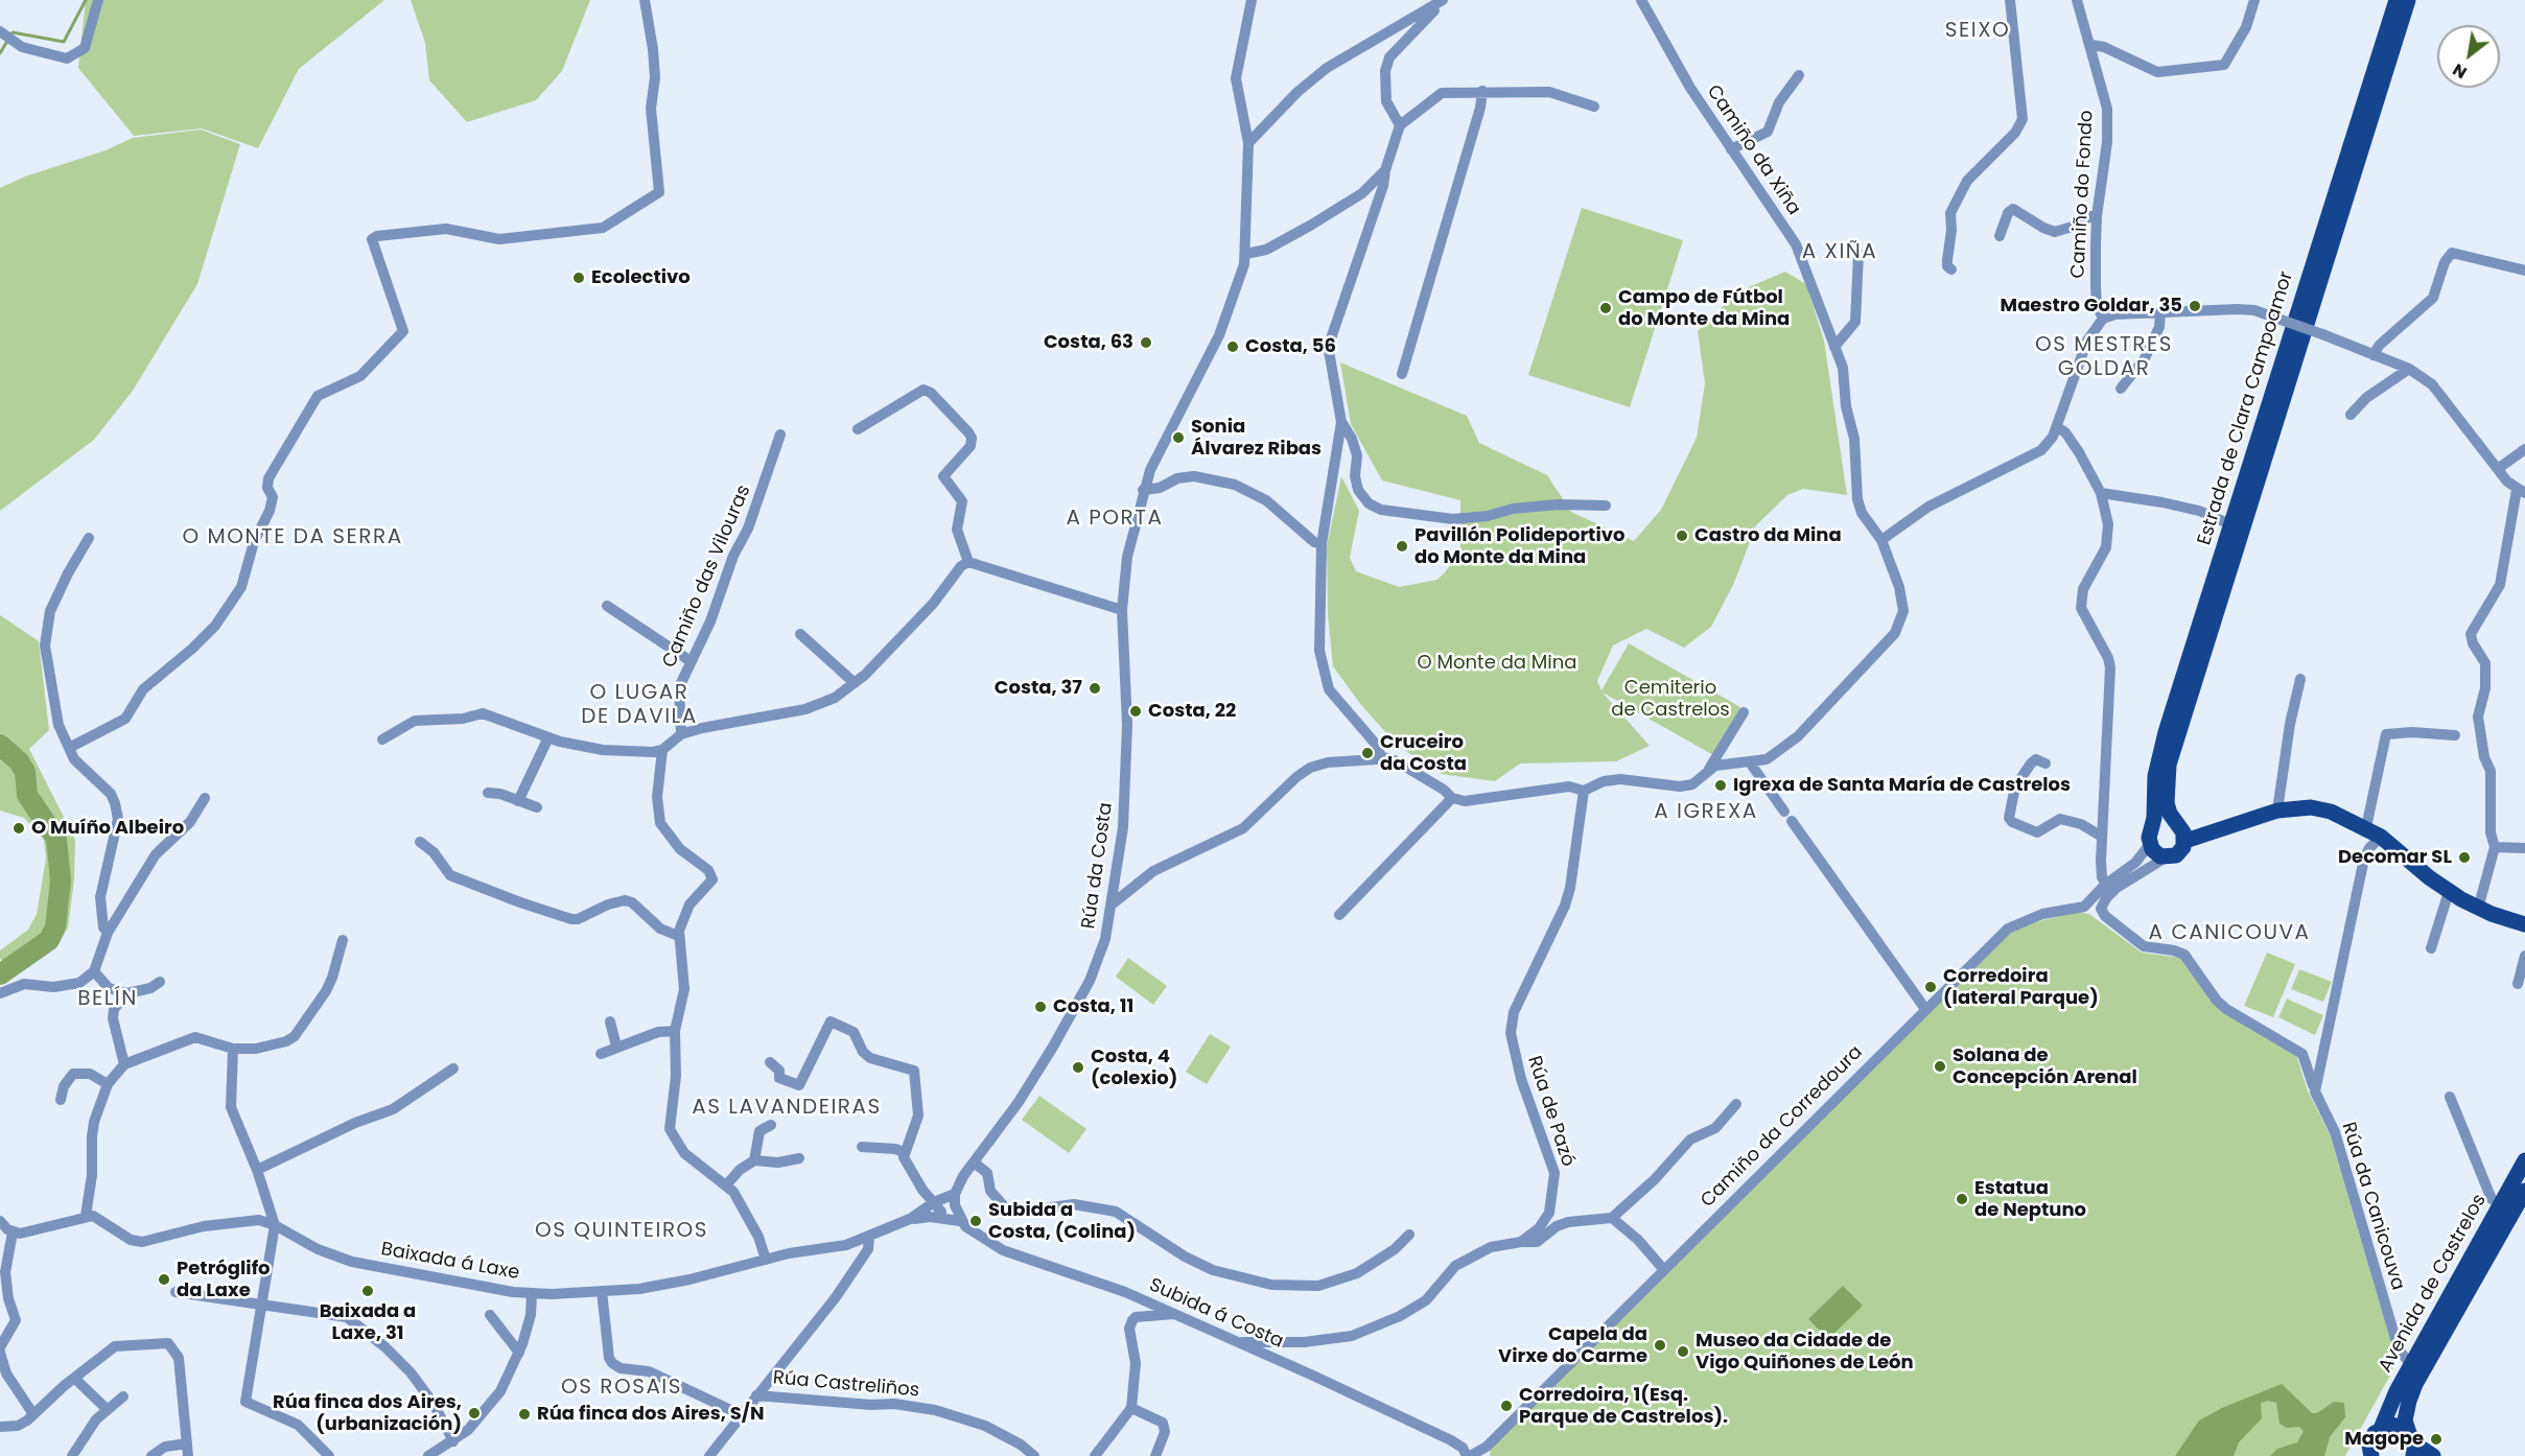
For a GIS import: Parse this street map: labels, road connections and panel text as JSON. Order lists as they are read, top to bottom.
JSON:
{
  "streets": {
    "main road": ["Estrada de Clara Campoamor", "Avenida de Castrelos"],
    "street": [
      "Camiño da Xiña",
      "Camiño do Fondo",
      "Camiño das Vilouras",
      "Rúa da Costa",
      "Rúa de Pazó",
      "Camiño da Corredoura",
      "Rúa da Canicouva",
      "Baixada á Laxe",
      "Subida á Costa",
      "Rúa Castreliños"
    ]
  },
  "crossings": [
    ["Rúa da Costa", "Baixada á Laxe"],
    ["Camiño da Corredoura", "Rúa da Canicouva"],
    ["Camiño da Corredoura", "Subida á Costa"],
    ["Rúa da Canicouva", "Avenida de Castrelos"],
    ["Baixada á Laxe", "Subida á Costa"]
  ],
  "districts": [
    "SEIXO",
    "A XIÑA",
    "OS MESTRES GOLDAR",
    "A PORTA",
    "O MONTE DA SERRA",
    "O LUGAR DE DAVILA",
    "A IGREXA",
    "A CANICOUVA",
    "BELÍN",
    "AS LAVANDEIRAS",
    "OS QUINTEIROS",
    "OS ROSAIS"
  ],
  "parks": ["O Monte da Mina", "Cemiterio de Castrelos"],
  "places": [
    "Ecolectivo",
    "Maestro Goldar, 35",
    "Campo de Fútbol do Monte da Mina",
    "Costa, 63",
    "Costa, 56",
    "Sonia Álvarez Ribas",
    "Castro da Mina",
    "Pavillón Polideportivo do Monte da Mina",
    "Costa, 37",
    "Costa, 22",
    "Cruceiro da Costa",
    "Igrexa de Santa María de Castrelos",
    "O Muíño Albeiro",
    "Decomar SL",
    "Corredoira (lateral Parque)",
    "Costa, 11",
    "Solana de Concepción Arenal",
    "Costa, 4 (colexio)",
    "Estatua de Neptuno",
    "Subida a Costa, (Colina)",
    "Petróglifo da Laxe",
    "Baixada a Laxe, 31",
    "Capela da Virxe do Carme",
    "Museo da Cidade de Vigo Quiñones de León",
    "Corredoira, 1(Esq. Parque de Castrelos).",
    "Rúa finca dos Aires, (urbanización)",
    "Rúa finca dos Aires, S/N",
    "Magope"
  ],
  "north": "bottom left"
}
